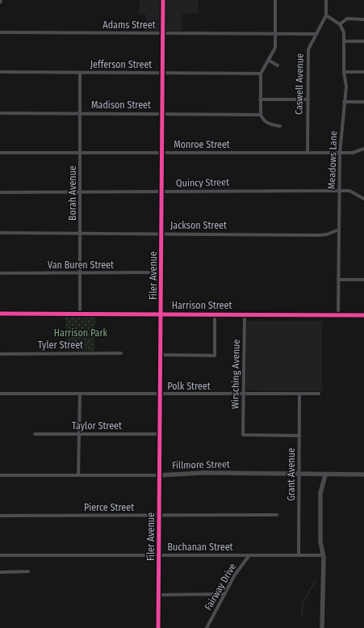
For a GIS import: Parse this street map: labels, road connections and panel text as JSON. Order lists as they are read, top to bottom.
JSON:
{
  "streets": {
    "street": [
      "Adams Street",
      "Jefferson Street",
      "Caswell Avenue",
      "Madison Street",
      "Monroe Street",
      "Meadows Lane",
      "Quincy Street",
      "Borah Avenue",
      "Jackson Street",
      "Van Buren Street",
      "Filer Avenue",
      "Harrison Street",
      "Tyler Street",
      "Wirsching Avenue",
      "Polk Street",
      "Taylor Street",
      "Fillmore Street",
      "Grant Avenue",
      "Pierce Street",
      "Buchanan Street",
      "Fairway Drive"
    ]
  },
  "crossings": [
    ["Adams Street", "Caswell Avenue"],
    ["Adams Street", "Filer Avenue"],
    ["Jefferson Street", "Borah Avenue"],
    ["Jefferson Street", "Filer Avenue"],
    ["Caswell Avenue", "Monroe Street"],
    ["Madison Street", "Borah Avenue"],
    ["Madison Street", "Filer Avenue"],
    ["Monroe Street", "Meadows Lane"],
    ["Monroe Street", "Borah Avenue"],
    ["Monroe Street", "Filer Avenue"],
    ["Meadows Lane", "Quincy Street"],
    ["Meadows Lane", "Jackson Street"],
    ["Meadows Lane", "Harrison Street"],
    ["Quincy Street", "Borah Avenue"],
    ["Quincy Street", "Filer Avenue"],
    ["Borah Avenue", "Jackson Street"],
    ["Borah Avenue", "Van Buren Street"],
    ["Borah Avenue", "Harrison Street"],
    ["Jackson Street", "Filer Avenue"],
    ["Van Buren Street", "Filer Avenue"],
    ["Filer Avenue", "Harrison Street"],
    ["Filer Avenue", "Polk Street"],
    ["Filer Avenue", "Taylor Street"],
    ["Filer Avenue", "Fillmore Street"],
    ["Filer Avenue", "Pierce Street"],
    ["Filer Avenue", "Buchanan Street"],
    ["Harrison Street", "Wirsching Avenue"],
    ["Wirsching Avenue", "Polk Street"],
    ["Wirsching Avenue", "Grant Avenue"],
    ["Polk Street", "Grant Avenue"],
    ["Fillmore Street", "Grant Avenue"],
    ["Grant Avenue", "Buchanan Street"],
    ["Buchanan Street", "Fairway Drive"]
  ],
  "parks": ["Harrison Park"]
}
